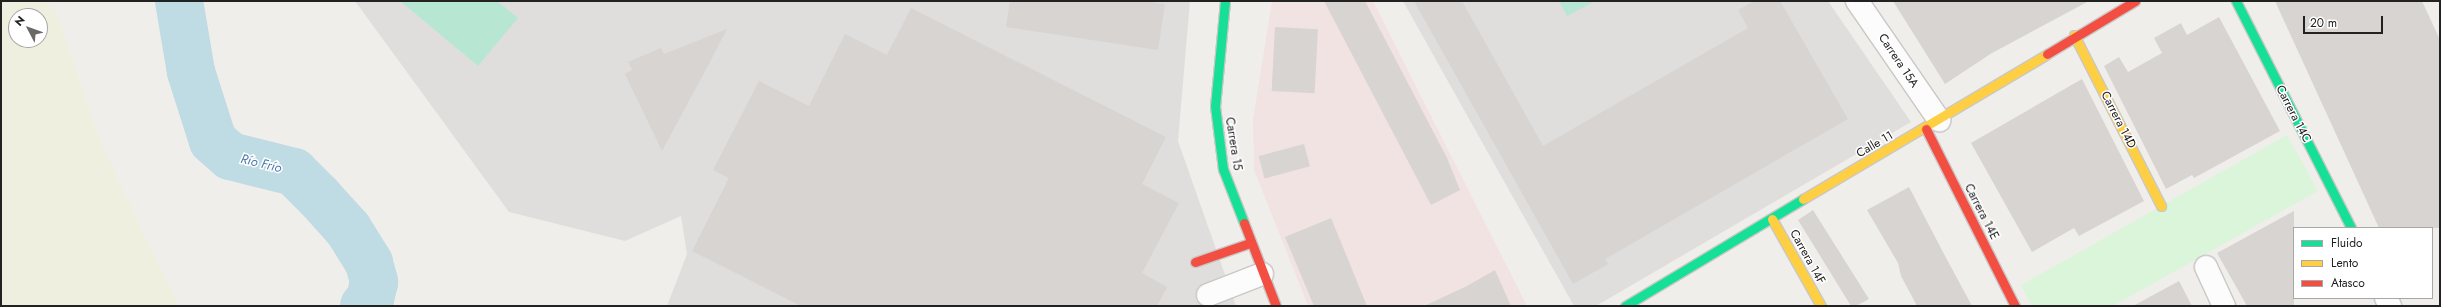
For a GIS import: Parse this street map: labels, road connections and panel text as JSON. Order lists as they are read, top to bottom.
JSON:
{
  "streets": {
    "street": [
      "Carrera 15A",
      "Carrera 14C",
      "Carrera 14D",
      "Carrera 15",
      "Calle 11",
      "Carrera 14E",
      "Carrera 14F"
    ]
  },
  "crossings": [
    ["Carrera 15A", "Calle 11"],
    ["Carrera 15A", "Carrera 14E"],
    ["Carrera 14D", "Calle 11"],
    ["Calle 11", "Carrera 14E"],
    ["Calle 11", "Carrera 14F"]
  ],
  "water": ["Río Frío"],
  "legend": ["Fluido", "Lento", "Atasco"],
  "scale_bar": "20 m",
  "north": "top left"
}
